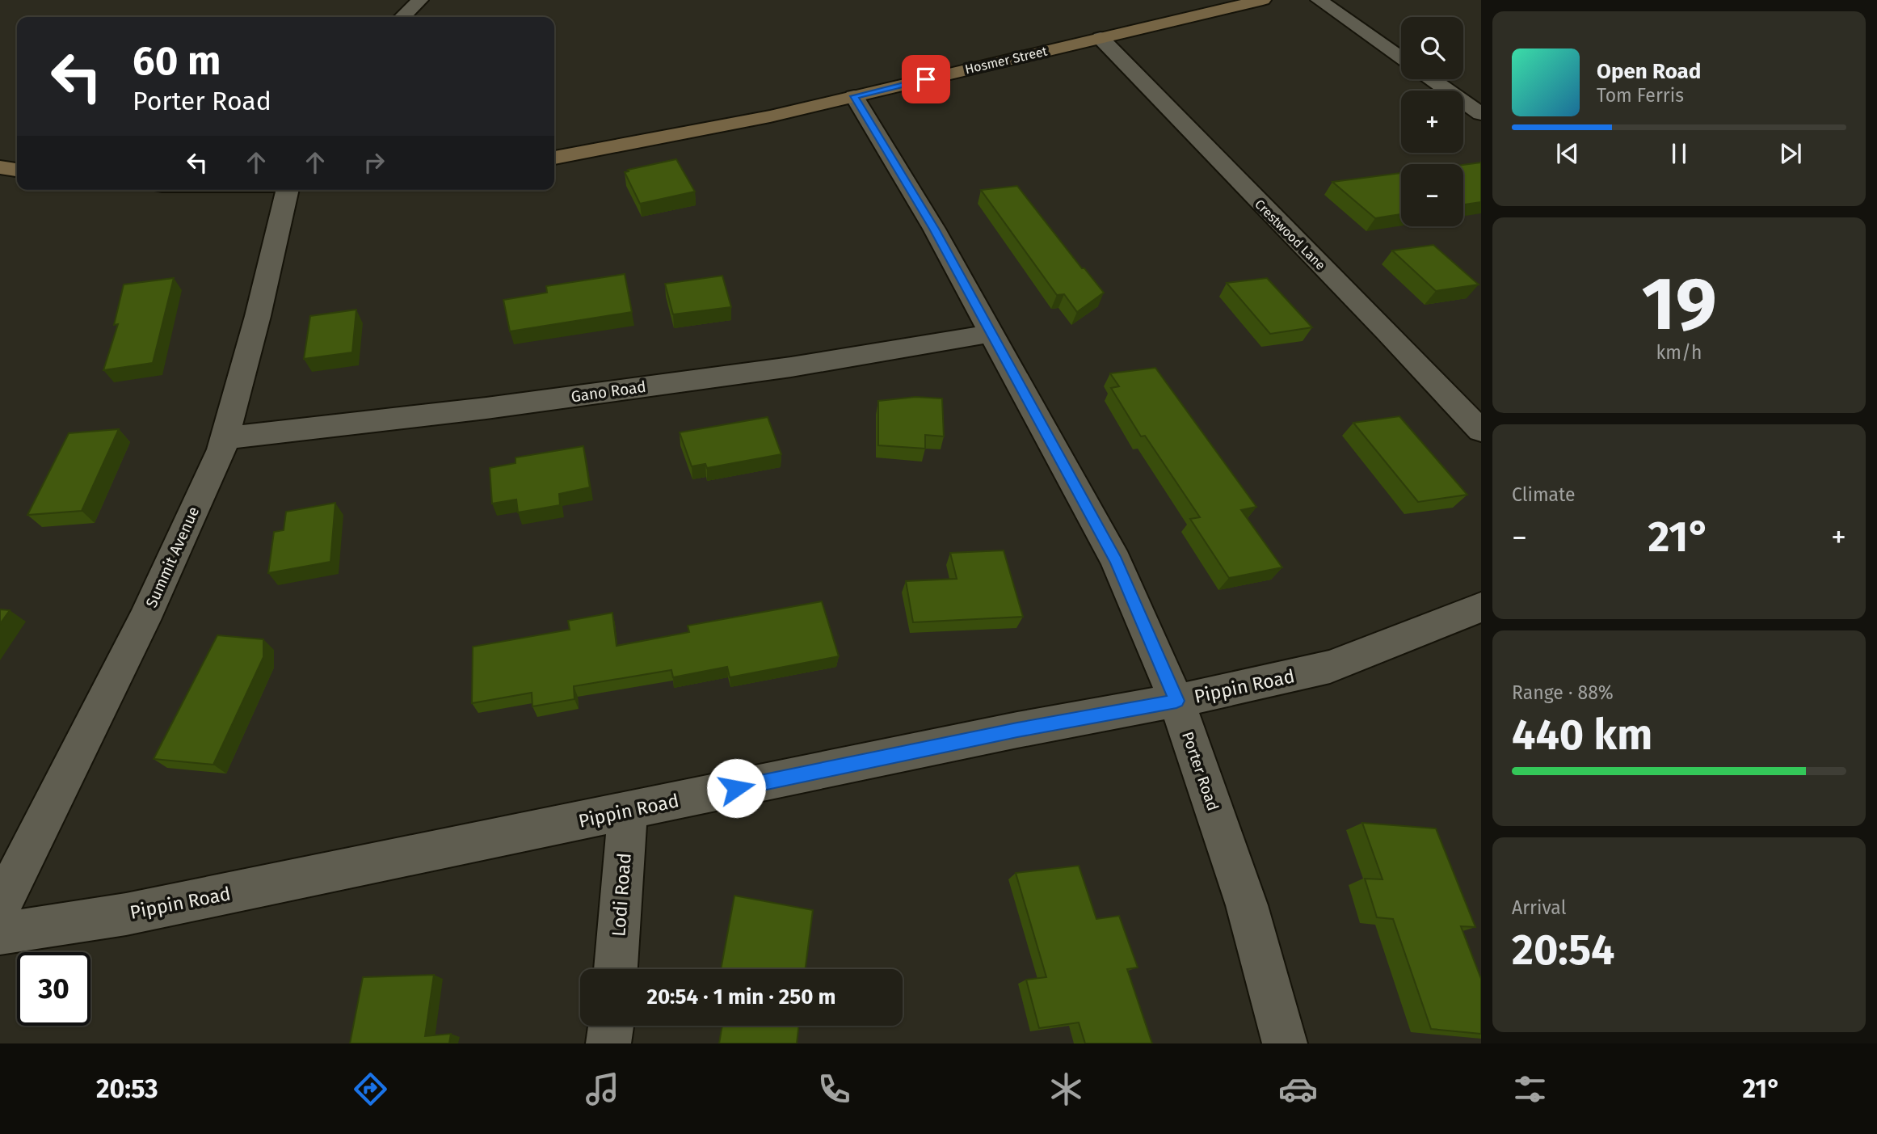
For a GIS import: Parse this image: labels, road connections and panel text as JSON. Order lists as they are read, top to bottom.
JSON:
{
  "streets": {
    "street": [
      "Hosmer Street",
      "Crestwood Lane",
      "Gano Road",
      "Summit Avenue",
      "Pippin Road",
      "Porter Road",
      "Lodi Road"
    ]
  },
  "crossings": [
    ["Hosmer Street", "Crestwood Lane"],
    ["Hosmer Street", "Porter Road"],
    ["Gano Road", "Summit Avenue"],
    ["Gano Road", "Porter Road"],
    ["Pippin Road", "Porter Road"],
    ["Pippin Road", "Lodi Road"]
  ],
  "page": {
    "map_buttons": ["+", "−"],
    "turn": ["60 m", "Porter Road"],
    "song": ["Open Road", "Tom Ferris"],
    "tile": [
      ["19", "km/h"],
      "Climate",
      ["Range · 88%", "440 km"],
      ["Arrival", "20:54"]
    ],
    "heat": ["−", "21°", "+"],
    "limit": "30",
    "trip": "20:54 · 1 min · 250 m",
    "tabs": ["20:53", "21°"]
  }
}
